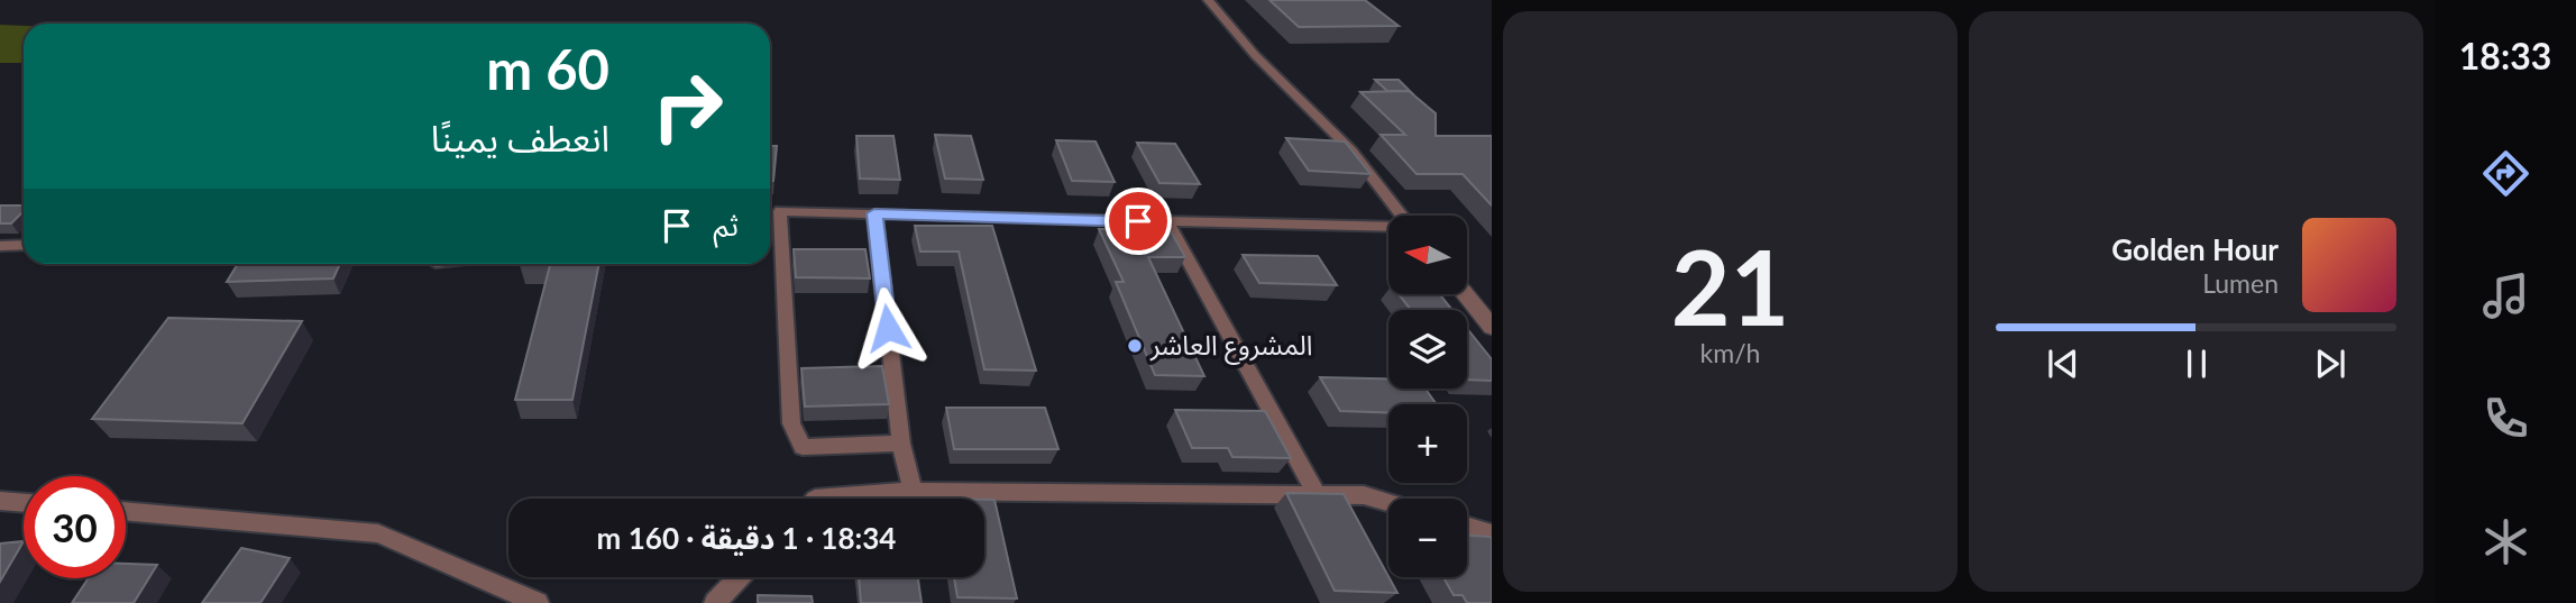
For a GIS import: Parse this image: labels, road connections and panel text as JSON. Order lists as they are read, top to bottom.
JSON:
{
  "places": ["المشروع العاشر"],
  "north": "left",
  "page": {
    "tabs": "18:33",
    "tile": ["21", "km/h"],
    "turn": ["60 m", "انعطف يمينًا"],
    "then": "ثم",
    "map_buttons": ["+", "−"],
    "song": ["Golden Hour", "Lumen"],
    "limit": "30",
    "trip": "18:34 · 1 دقيقة · 160 m"
  }
}
